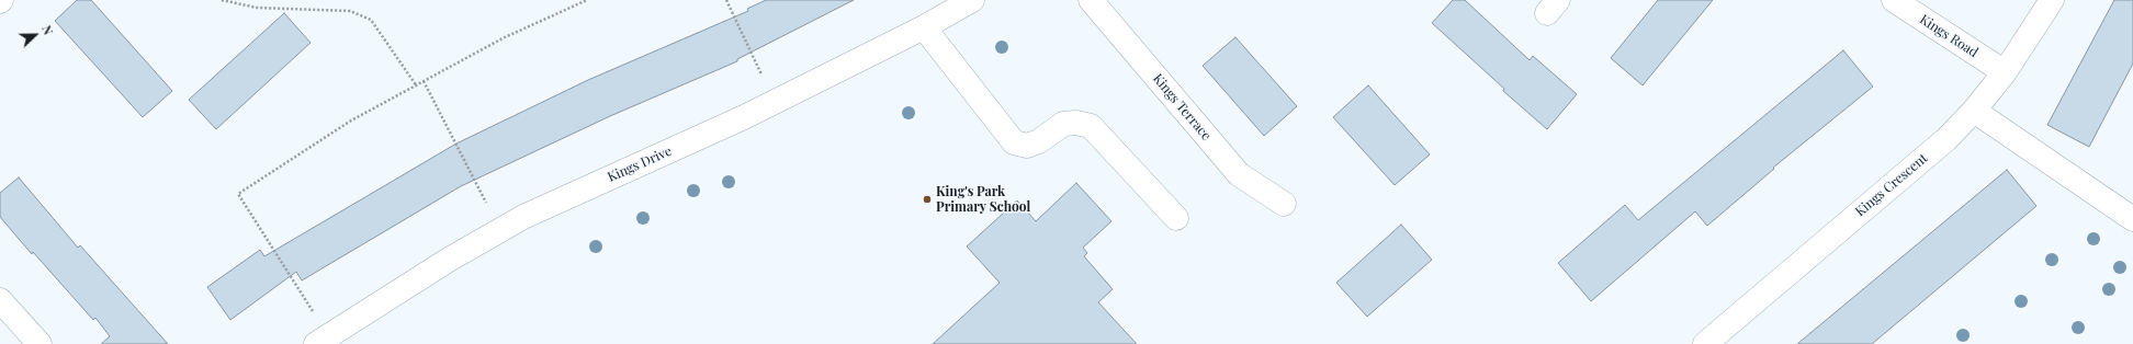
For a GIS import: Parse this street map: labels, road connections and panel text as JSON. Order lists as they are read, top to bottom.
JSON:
{
  "streets": {
    "street": [
      "Kings Road",
      "Kings Terrace",
      "Kings Drive",
      "Kings Crescent"
    ]
  },
  "crossings": [
    ["Kings Road", "Kings Crescent"]
  ],
  "places": ["King's Park Primary School"],
  "north": "right"
}
